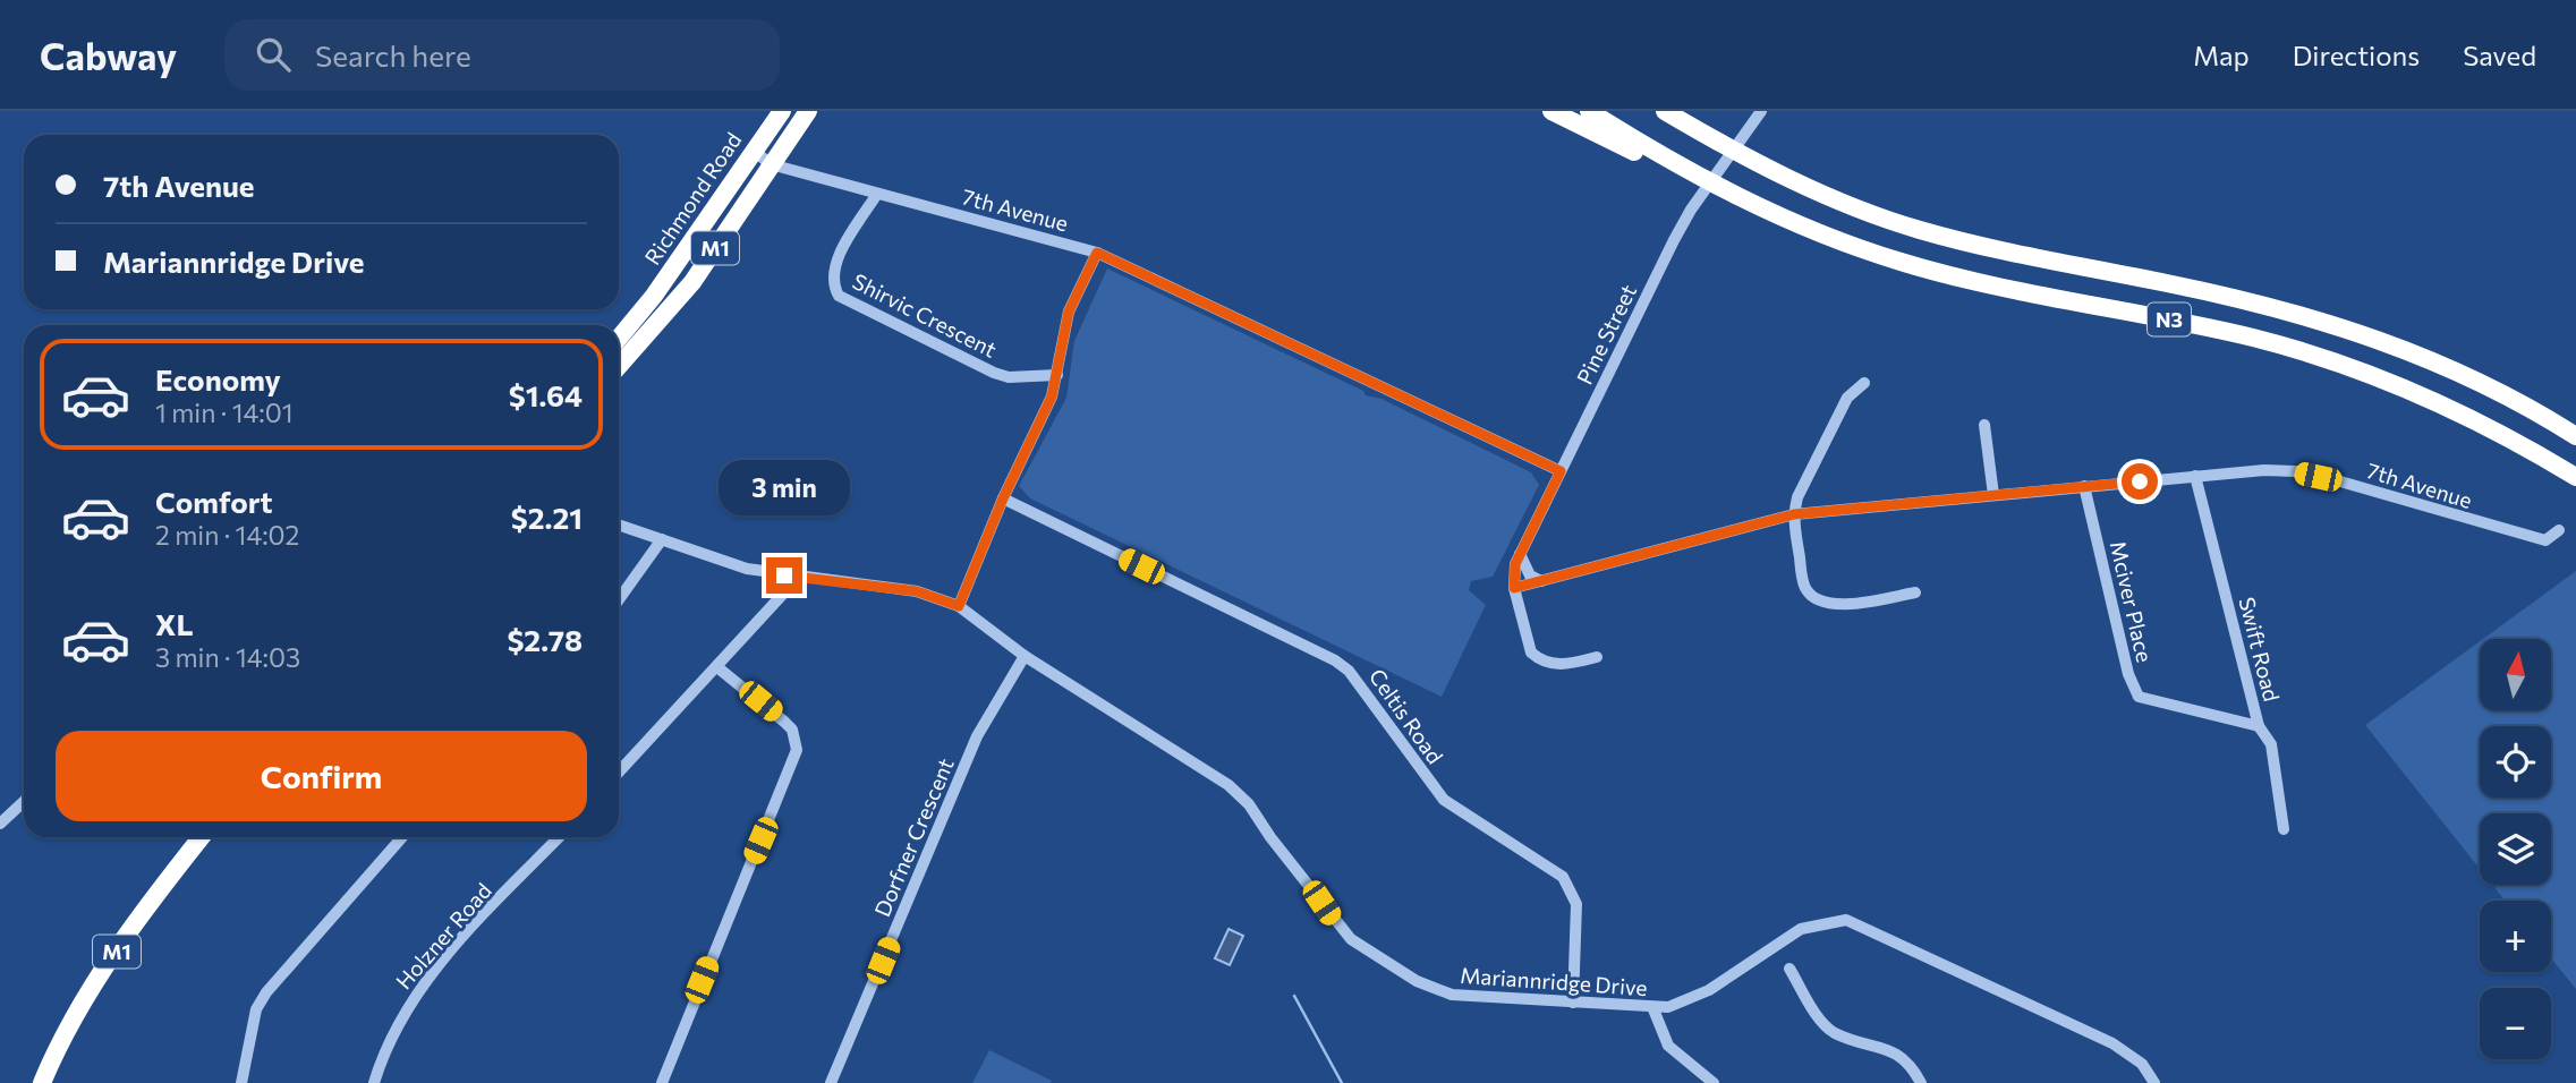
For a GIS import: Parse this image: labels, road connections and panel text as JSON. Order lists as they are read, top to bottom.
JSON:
{
  "streets": {
    "highway": ["Richmond Road", "M1", "N3"],
    "street": [
      "7th Avenue",
      "Shirvic Crescent",
      "Pine Street",
      "Mciver Place",
      "Swift Road",
      "Celtis Road",
      "Dorfner Crescent",
      "Holzner Road",
      "Mariannridge Drive"
    ]
  },
  "crossings": [
    ["Richmond Road", "7th Avenue"],
    ["7th Avenue", "M1"],
    ["7th Avenue", "Shirvic Crescent"],
    ["7th Avenue", "Pine Street"],
    ["7th Avenue", "Mciver Place"],
    ["7th Avenue", "Swift Road"],
    ["Mciver Place", "Swift Road"],
    ["Celtis Road", "Mariannridge Drive"],
    ["Dorfner Crescent", "Mariannridge Drive"]
  ],
  "north": "top",
  "page": {
    "header": "Cabway",
    "search": "Search here",
    "nav": ["Map", "Directions", "Saved"],
    "banner": ["7th Avenue", "Mariannridge Drive"],
    "list": [
      {
        "name": "Economy",
        "note": "1 min · 14:01",
        "value": "$1.64"
      },
      {
        "name": "Comfort",
        "note": "2 min · 14:02",
        "value": "$2.21"
      },
      {
        "name": "XL",
        "note": "3 min · 14:03",
        "value": "$2.78"
      }
    ],
    "bubble": "3 min",
    "map_buttons": ["+", "−"],
    "buttons": "Confirm"
  }
}
